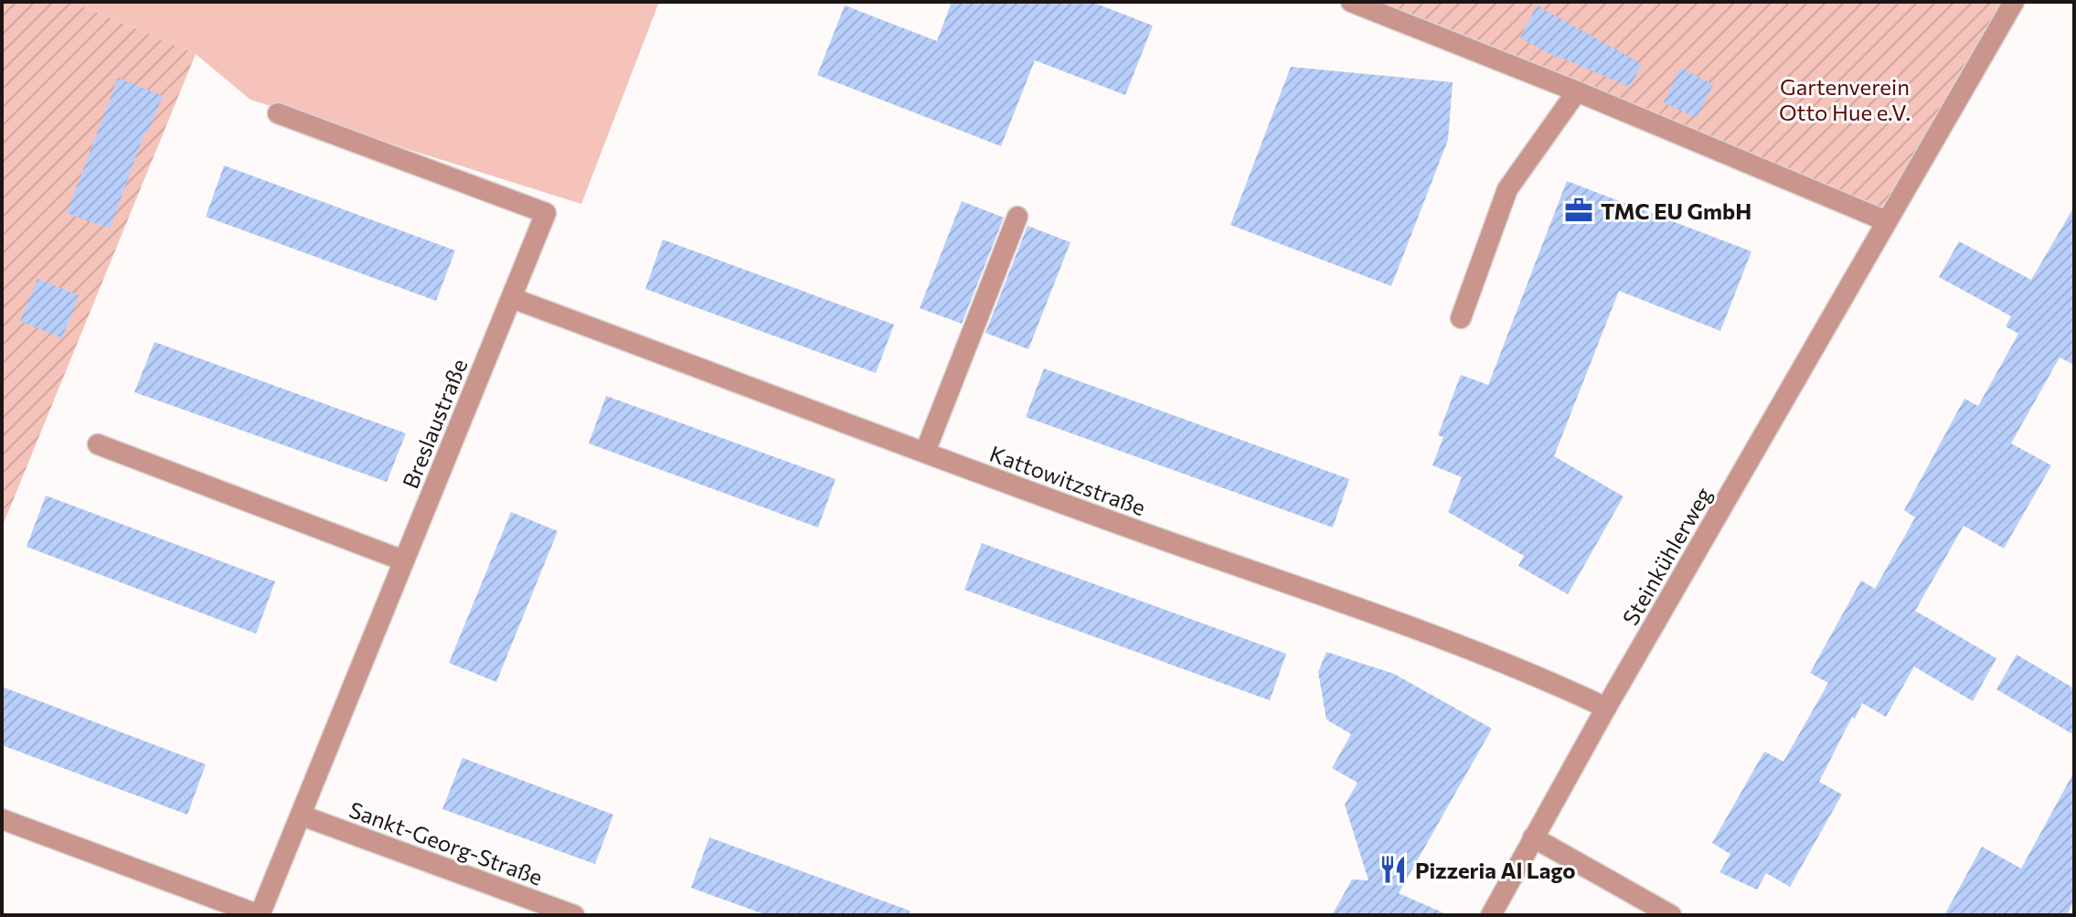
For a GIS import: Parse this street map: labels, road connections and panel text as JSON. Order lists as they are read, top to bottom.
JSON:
{
  "streets": {
    "street": [
      "Breslaustraße",
      "Kattowitzstraße",
      "Steinkühlerweg",
      "Sankt-Georg-Straße"
    ]
  },
  "crossings": [
    ["Breslaustraße", "Kattowitzstraße"],
    ["Breslaustraße", "Sankt-Georg-Straße"],
    ["Kattowitzstraße", "Steinkühlerweg"]
  ],
  "parks": ["Gartenverein Otto Hue e.V."],
  "places": {
    "office": ["TMC EU GmbH"],
    "restaurant": ["Pizzeria Al Lago"]
  }
}
